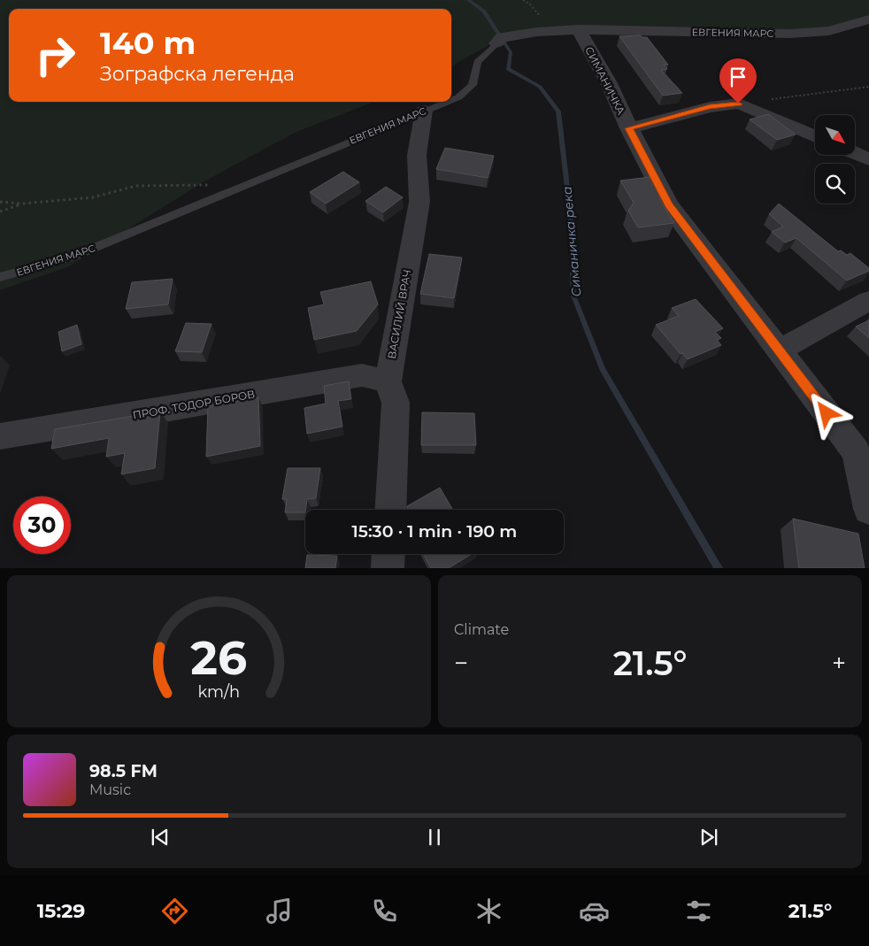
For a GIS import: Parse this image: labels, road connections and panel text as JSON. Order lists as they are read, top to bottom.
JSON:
{
  "streets": {
    "street": [
      "ЕВГЕНИЯ МАРС",
      "СИМАНИЧКА",
      "ВАСИЛИЙ ВРАЧ",
      "ПРОФ. ТОДОР БОРОВ"
    ]
  },
  "crossings": [
    ["ЕВГЕНИЯ МАРС", "СИМАНИЧКА"],
    ["ЕВГЕНИЯ МАРС", "ВАСИЛИЙ ВРАЧ"],
    ["ВАСИЛИЙ ВРАЧ", "ПРОФ. ТОДОР БОРОВ"]
  ],
  "water": ["Симаничка река"],
  "north": "bottom right",
  "page": {
    "turn": ["140 m", "Зографска легенда"],
    "limit": "30",
    "trip": "15:30 · 1 min · 190 m",
    "tile": "Climate",
    "heat": ["−", "21.5°", "+"],
    "song": ["98.5 FM", "Music"],
    "tabs": ["15:29", "21.5°"],
    "gauge": ["26", "km/h"]
  }
}
